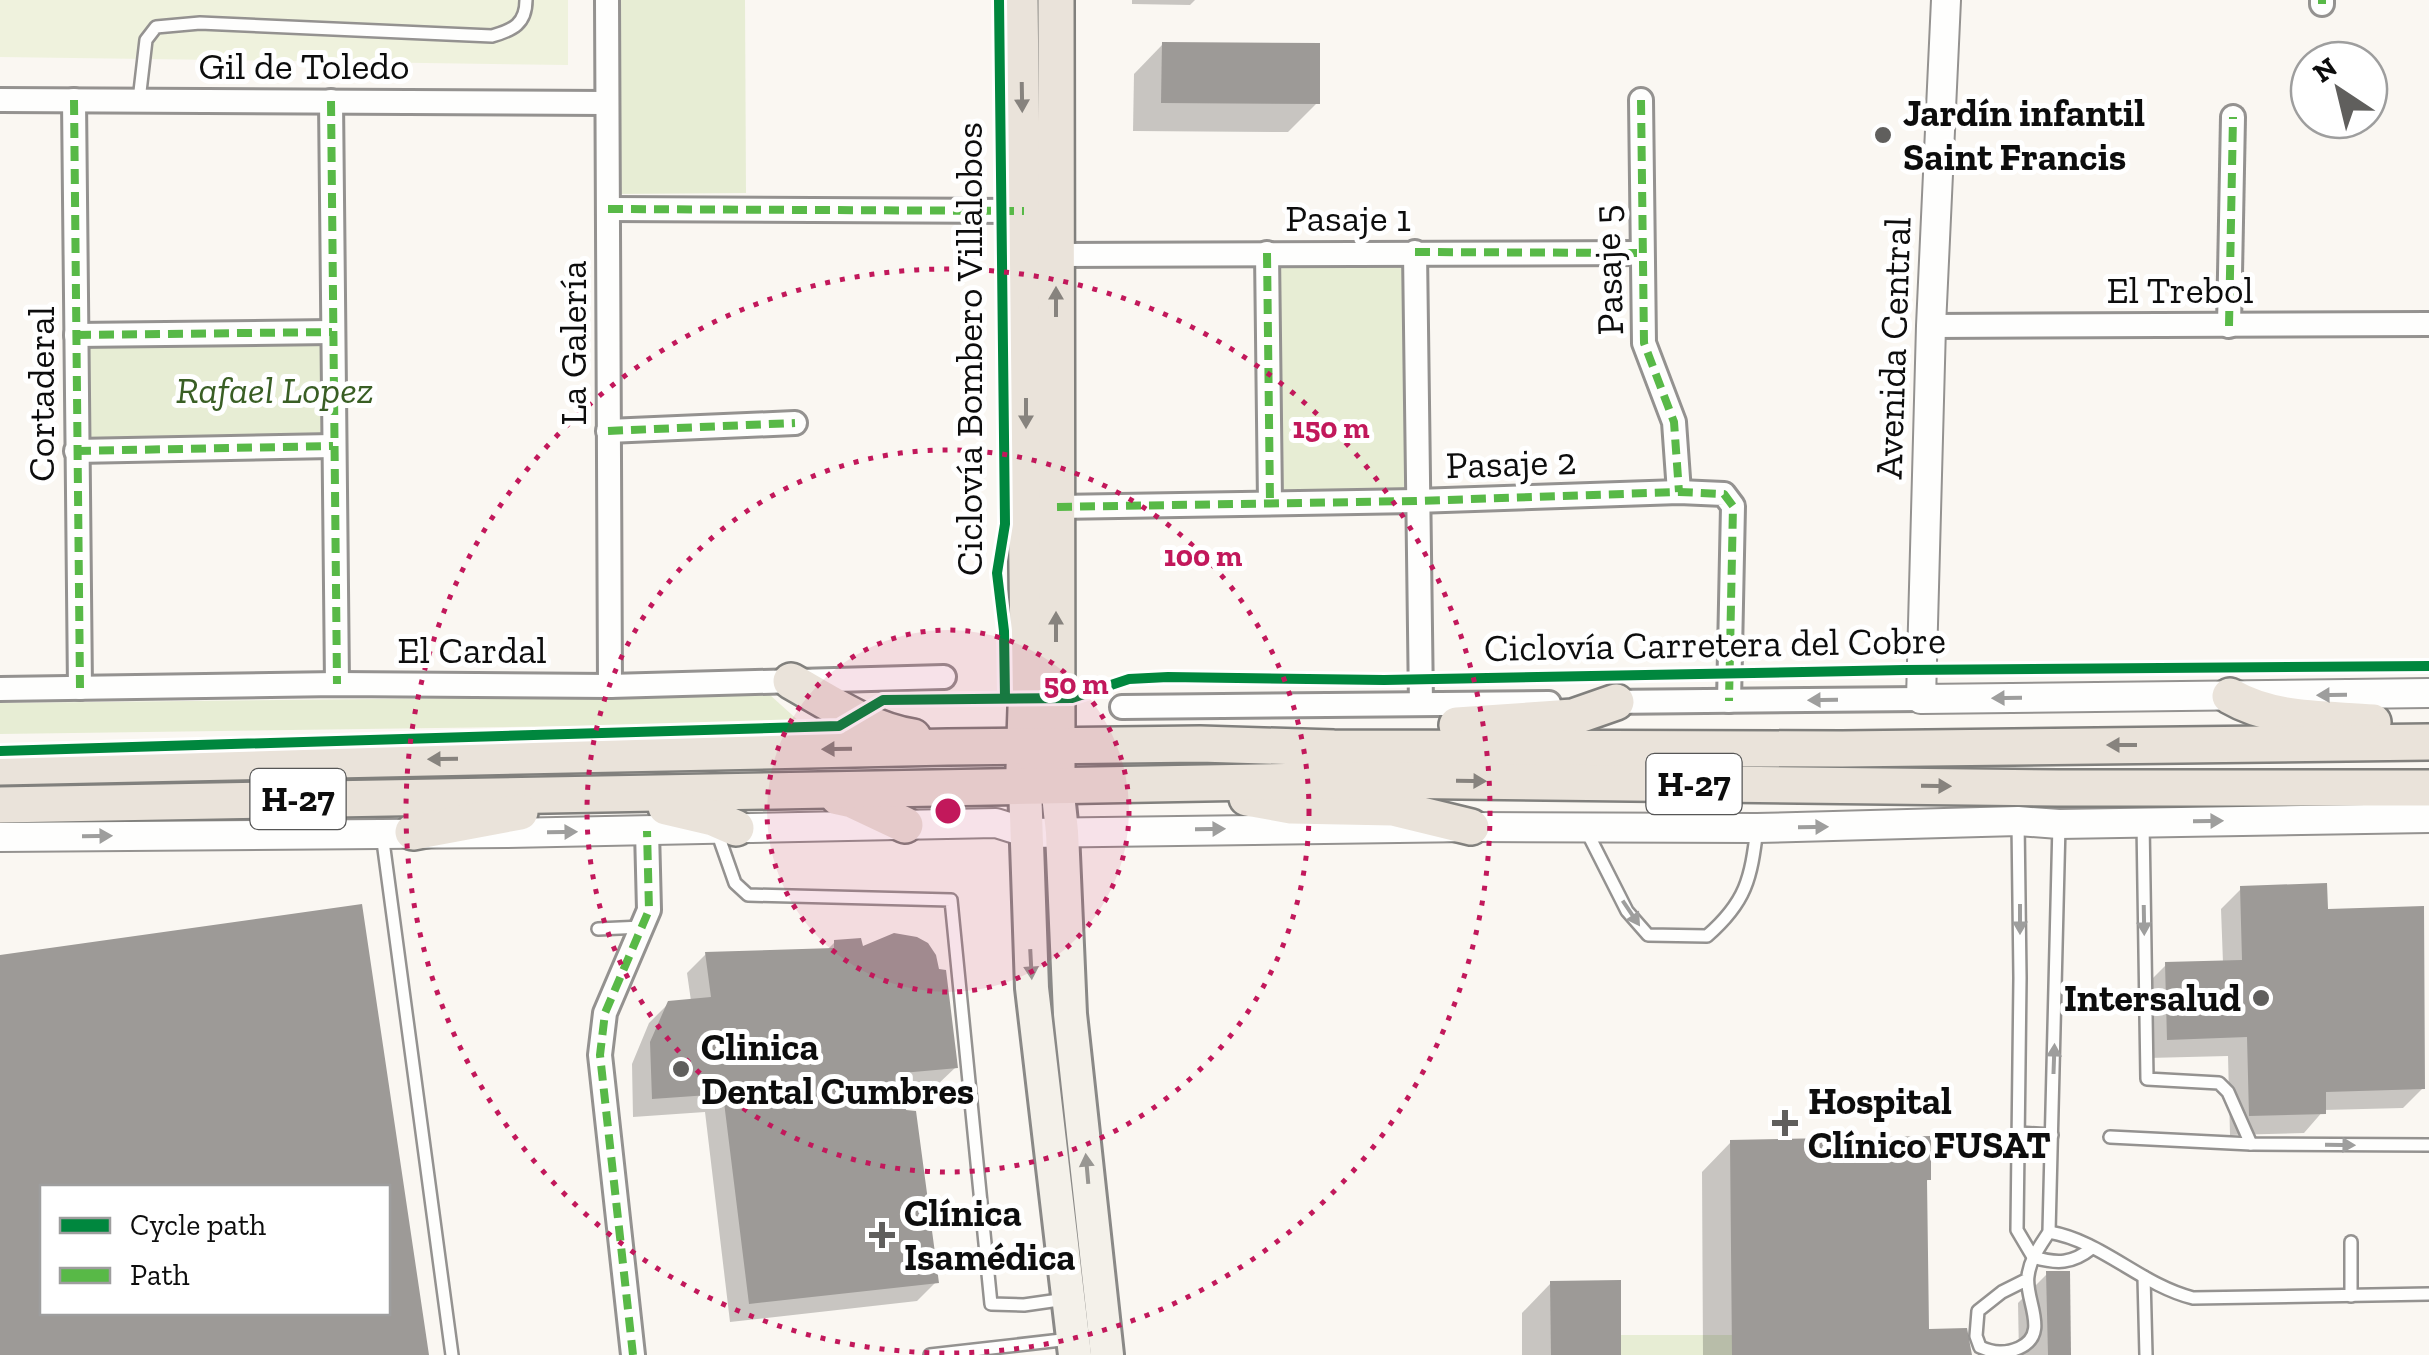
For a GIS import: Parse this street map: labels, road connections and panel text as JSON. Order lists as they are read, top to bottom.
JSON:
{
  "streets": {
    "main road": ["H-27"],
    "street": [
      "Gil de Toledo",
      "Pasaje 1",
      "Pasaje 5",
      "El Trebol",
      "La Galería",
      "Avenida Central",
      "Cortaderal",
      "Pasaje 2",
      "El Cardal"
    ],
    "cycle path": ["Ciclovía Bombero Villalobos", "Ciclovía Carretera del Cobre"]
  },
  "crossings": [
    ["Gil de Toledo", "La Galería"],
    ["Gil de Toledo", "Cortaderal"],
    ["Pasaje 1", "Pasaje 5"],
    ["Pasaje 5", "Pasaje 2"],
    ["El Trebol", "Avenida Central"],
    ["La Galería", "El Cardal"],
    ["Cortaderal", "El Cardal"]
  ],
  "parks": ["Rafael Lopez"],
  "places": {
    "other": ["Jardín infantil Saint Francis", "Intersalud", "Clinica Dental Cumbres"],
    "health": ["Hospital Clínico FUSAT", "Clínica Isamédica"]
  },
  "legend": ["Cycle path", "Path"],
  "north": "top left",
  "rings": ["150 m", "100 m", "50 m"]
}
